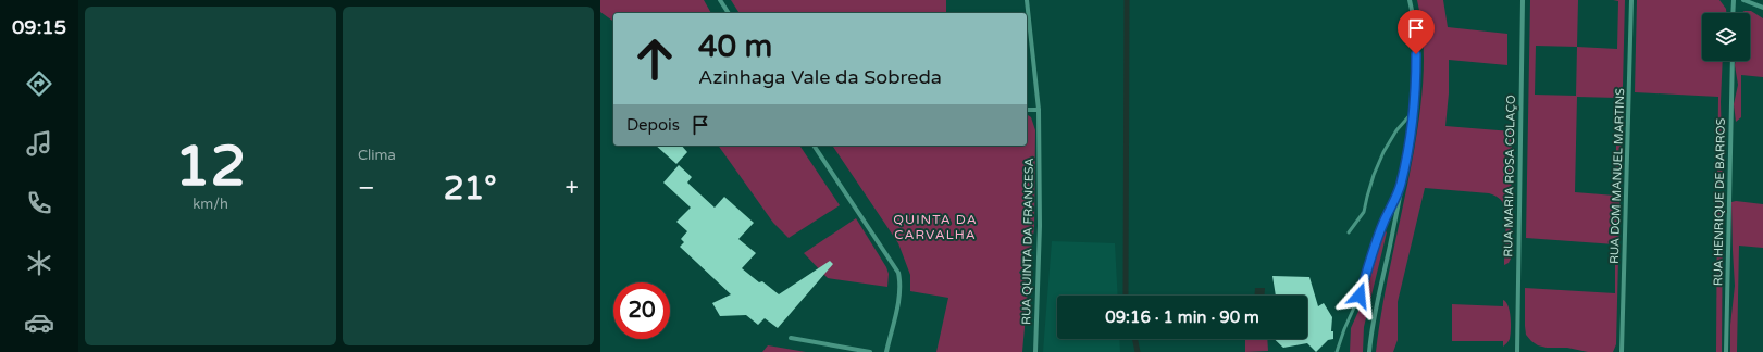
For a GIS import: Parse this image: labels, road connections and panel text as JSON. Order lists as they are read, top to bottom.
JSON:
{
  "streets": {
    "street": [
      "RUA MARIA ROSA COLAÇO",
      "RUA DOM MANUEL MARTINS",
      "RUA HENRIQUE DE BARROS",
      "RUA QUINTA DA FRANCESA"
    ]
  },
  "districts": ["QUINTA DA CARVALHA"],
  "page": {
    "tabs": "09:15",
    "tile": [
      ["12", "km/h"],
      "Clima"
    ],
    "turn": ["40 m", "Azinhaga Vale da Sobreda"],
    "then": "Depois",
    "heat": ["−", "21°", "+"],
    "limit": "20",
    "trip": "09:16 · 1 min · 90 m"
  }
}
